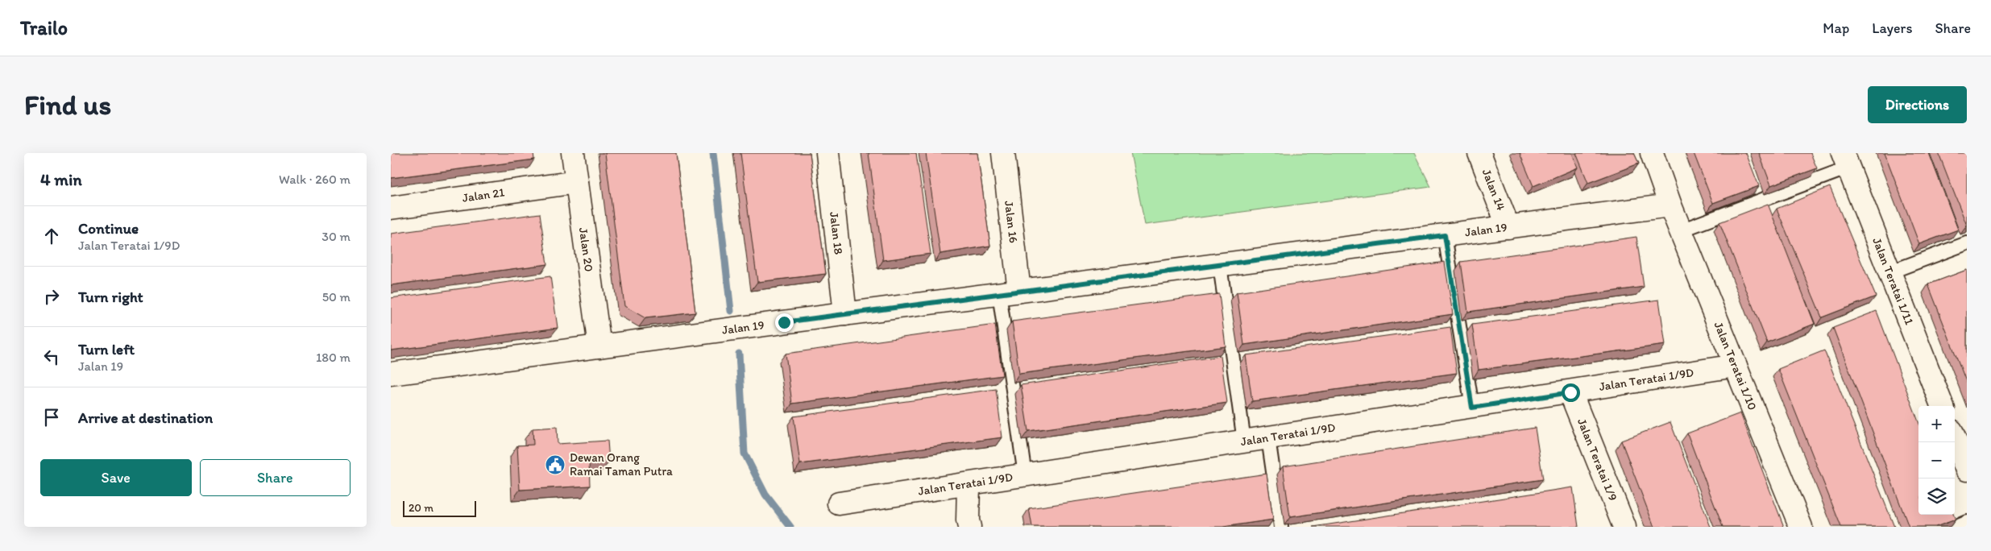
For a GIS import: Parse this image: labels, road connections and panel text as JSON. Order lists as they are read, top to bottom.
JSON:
{
  "streets": {
    "street": [
      "Jalan 14",
      "Jalan 21",
      "Jalan 16",
      "Jalan 19",
      "Jalan 18",
      "Jalan 20",
      "Jalan Teratai 1/11",
      "Jalan Teratai 1/10",
      "Jalan Teratai 1/9D",
      "Jalan Teratai 1/9"
    ]
  },
  "crossings": [
    ["Jalan 14", "Jalan 19"],
    ["Jalan 21", "Jalan 20"],
    ["Jalan 16", "Jalan 19"],
    ["Jalan 19", "Jalan 18"],
    ["Jalan 19", "Jalan 20"],
    ["Jalan 19", "Jalan Teratai 1/10"],
    ["Jalan Teratai 1/10", "Jalan Teratai 1/9D"],
    ["Jalan Teratai 1/9D", "Jalan Teratai 1/9"]
  ],
  "places": {
    "public building": ["Dewan Orang Ramai Taman Putra"]
  },
  "scale_bar": "20 m",
  "page": {
    "header": "Trailo",
    "nav": ["Map", "Layers", "Share"],
    "buttons": [
      "Directions",
      ["Save", "Share"]
    ],
    "title": "Find us",
    "heading": ["4 min", "Walk · 260 m"],
    "list": [
      ["Continue", "Jalan Teratai 1/9D", "30 m"],
      ["Turn right", "50 m"],
      ["Turn left", "Jalan 19", "180 m"],
      "Arrive at destination"
    ],
    "map_buttons": ["+", "−"],
    "scale": "20 m"
  }
}
